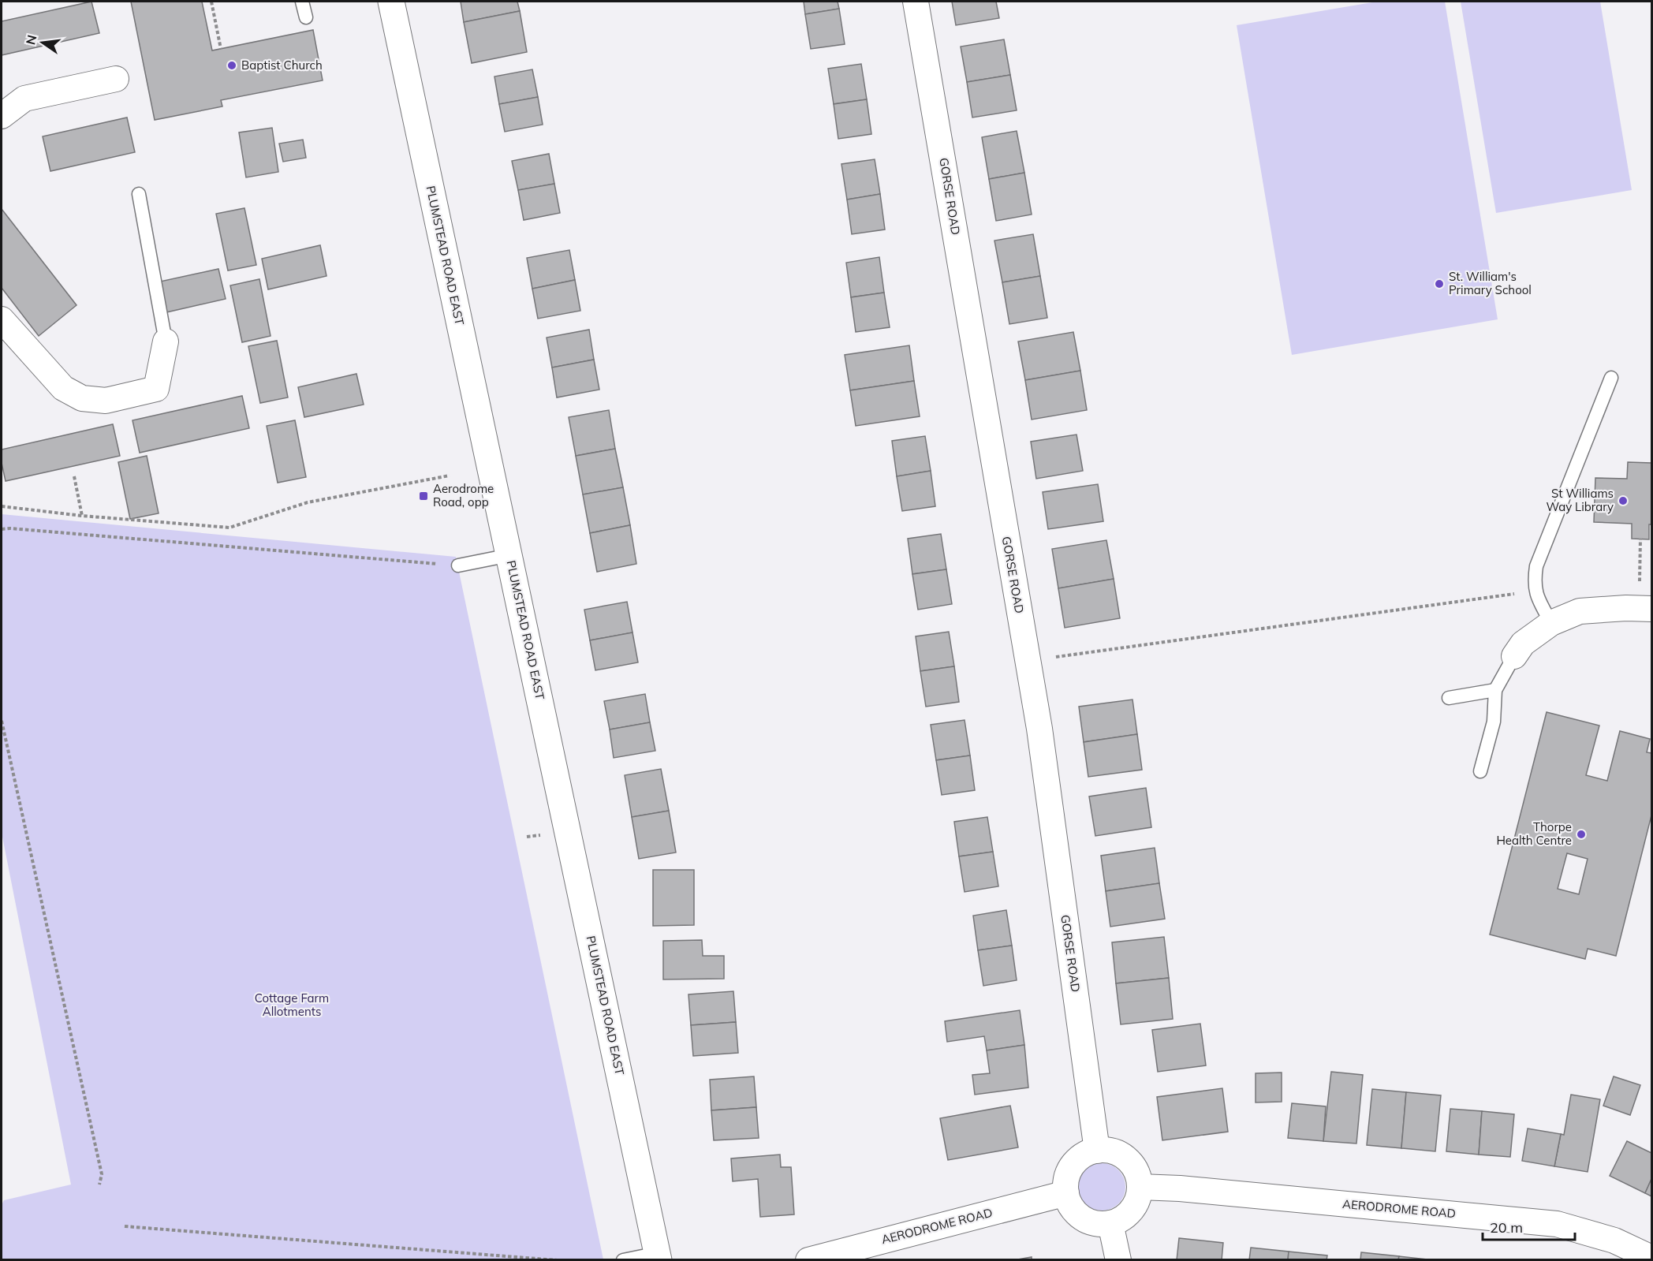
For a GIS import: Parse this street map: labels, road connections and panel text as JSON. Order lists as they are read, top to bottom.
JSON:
{
  "streets": {
    "street": ["GORSE ROAD", "PLUMSTEAD ROAD EAST", "AERODROME ROAD"]
  },
  "crossings": [
    ["GORSE ROAD", "AERODROME ROAD"]
  ],
  "parks": ["Cottage Farm Allotments"],
  "places": {
    "other": [
      "Baptist Church",
      "St. William's Primary School",
      "St Williams Way Library",
      "Thorpe Health Centre"
    ],
    "transit": ["Aerodrome Road, opp"]
  },
  "scale_bar": "20 m",
  "north": "left"
}
